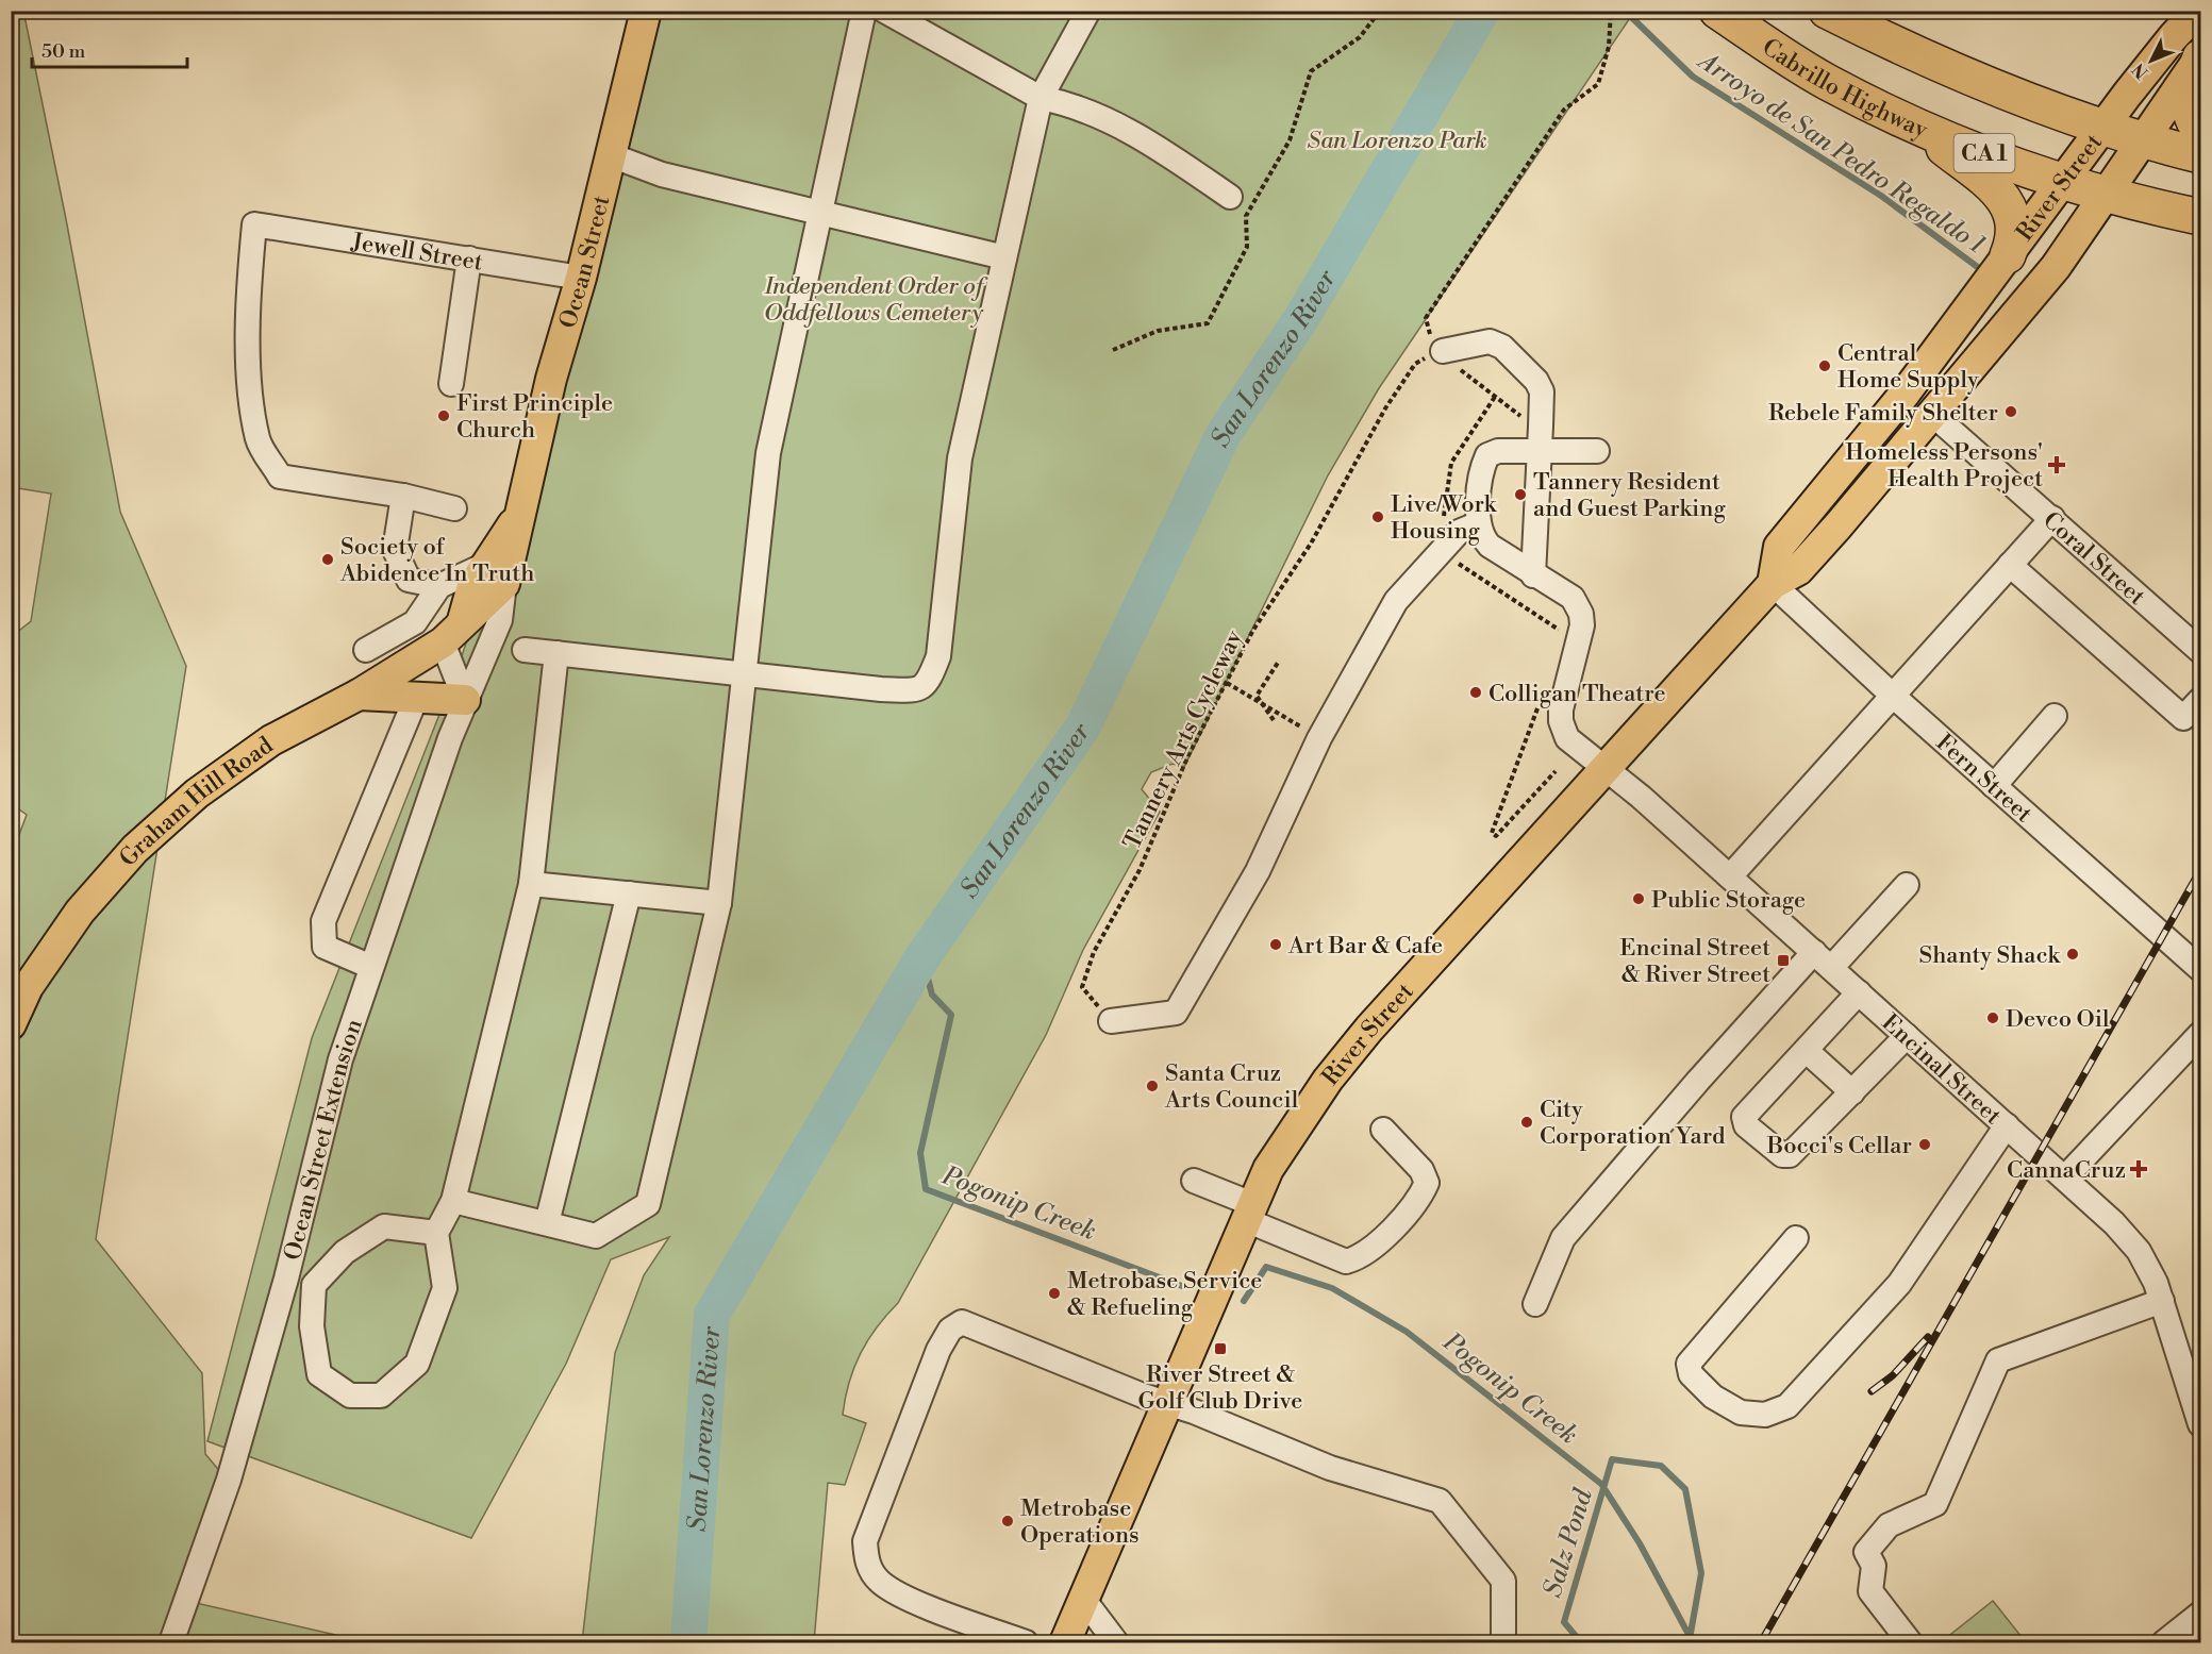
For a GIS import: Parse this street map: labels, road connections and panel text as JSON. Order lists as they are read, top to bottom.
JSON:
{
  "streets": {
    "highway": ["Cabrillo Highway", "CA 1"],
    "main road": ["River Street", "Ocean Street", "Graham Hill Road"],
    "street": [
      "Jewell Street",
      "Coral Street",
      "Fern Street",
      "Encinal Street",
      "Ocean Street Extension"
    ],
    "path": ["Tannery Arts Cycleway"]
  },
  "crossings": [
    ["Cabrillo Highway", "River Street"],
    ["CA 1", "River Street"],
    ["River Street", "Coral Street"],
    ["River Street", "Fern Street"],
    ["River Street", "Encinal Street"],
    ["Jewell Street", "Ocean Street"],
    ["Ocean Street", "Ocean Street Extension"]
  ],
  "water": [
    "Arroyo de San Pedro Regaldo 1",
    "San Lorenzo River",
    "Pogonip Creek",
    "Salz Pond"
  ],
  "parks": ["San Lorenzo Park", "Independent Order of Oddfellows Cemetery"],
  "places": {
    "other": [
      "Central Home Supply",
      "Rebele Family Shelter",
      "First Principle Church",
      "Tannery Resident and Guest Parking",
      "Live/Work Housing",
      "Society of Abidence In Truth",
      "Colligan Theatre",
      "Public Storage",
      "Art Bar & Cafe",
      "Shanty Shack",
      "Devco Oil",
      "Santa Cruz Arts Council",
      "City Corporation Yard",
      "Bocci's Cellar",
      "Metrobase Service & Refueling",
      "Metrobase Operations"
    ],
    "health": ["Homeless Persons' Health Project", "CannaCruz"],
    "transit": ["Encinal Street & River Street", "River Street & Golf Club Drive"]
  },
  "scale_bar": "50 m",
  "north": "bottom left"
}
